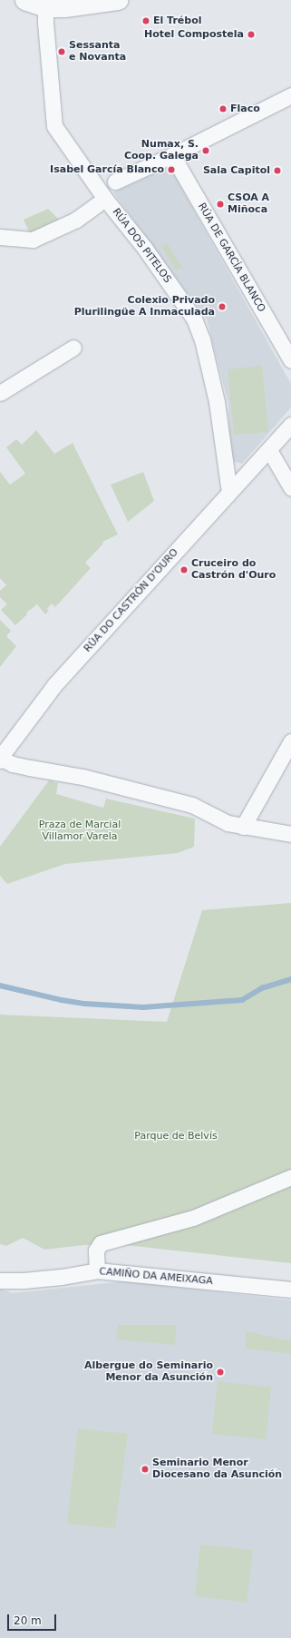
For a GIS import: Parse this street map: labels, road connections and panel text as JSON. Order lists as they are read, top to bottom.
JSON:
{
  "streets": {
    "street": [
      "RÚA DOS PITELOS",
      "RÚA DE GARCÍA BLANCO",
      "RÚA DO CASTRÓN D'OURO",
      "CAMIÑO DA AMEIXAGA"
    ]
  },
  "crossings": [
    ["RÚA DOS PITELOS", "RÚA DO CASTRÓN D'OURO"]
  ],
  "parks": ["Praza de Marcial Villamor Varela", "Parque de Belvís"],
  "places": [
    "El Trébol",
    "Hotel Compostela",
    "Sessanta e Novanta",
    "Flaco",
    "Numax, S. Coop. Galega",
    "Isabel García Blanco",
    "Sala Capitol",
    "CSOA A Miñoca",
    "Colexio Privado Plurilingüe A Inmaculada",
    "Cruceiro do Castrón d'Ouro",
    "Albergue do Seminario Menor da Asunción",
    "Seminario Menor Diocesano da Asunción"
  ],
  "scale_bar": "20 m"
}
